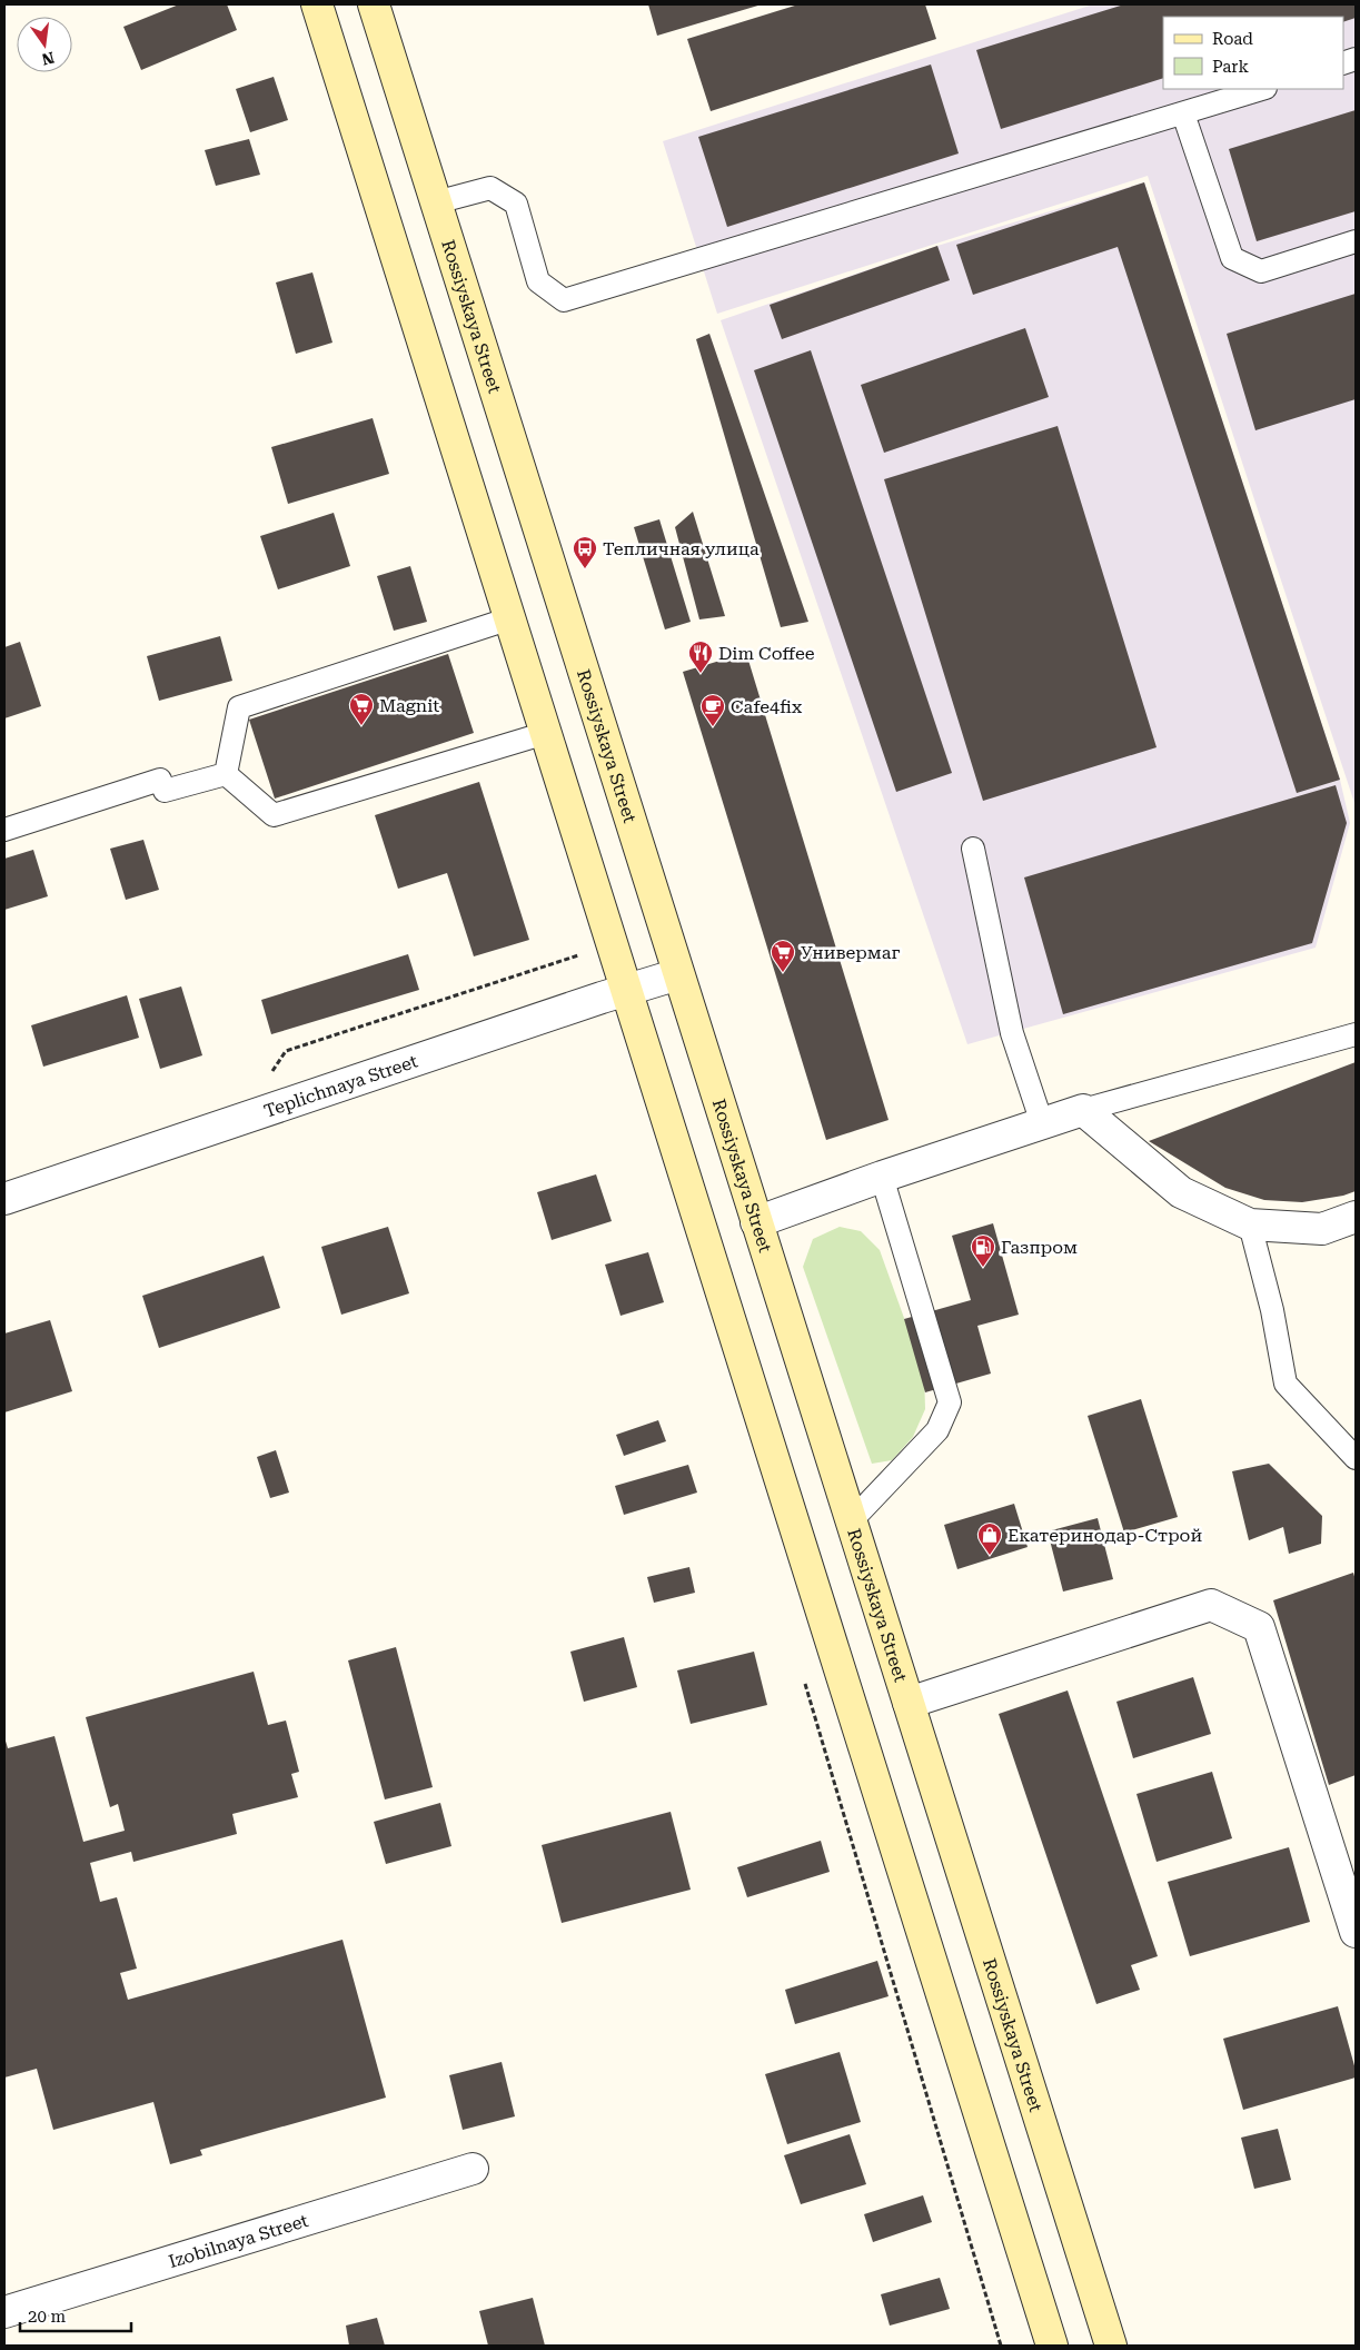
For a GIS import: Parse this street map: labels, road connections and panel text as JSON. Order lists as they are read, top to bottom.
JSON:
{
  "streets": {
    "main road": ["Rossiyskaya Street"],
    "street": ["Teplichnaya Street", "Izobilnaya Street"]
  },
  "crossings": [
    ["Rossiyskaya Street", "Teplichnaya Street"]
  ],
  "places": {
    "bus stop": ["Тепличная улица"],
    "restaurant": ["Dim Coffee"],
    "supermarket": ["Magnit", "Универмаг"],
    "cafe": ["Cafe4fix"],
    "fuel station": ["Газпром"],
    "shop": ["Екатеринодар-Строй"]
  },
  "legend": ["Road", "Park"],
  "scale_bar": "20 m",
  "north": "bottom"
}
